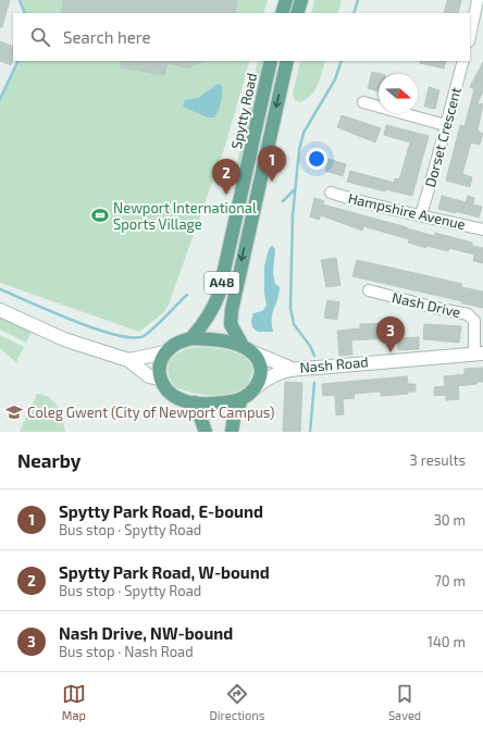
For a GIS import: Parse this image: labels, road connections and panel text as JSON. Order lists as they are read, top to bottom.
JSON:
{
  "streets": {
    "main road": ["Spytty Road", "A48"],
    "street": [
      "Dorset Crescent",
      "Hampshire Avenue",
      "Nash Drive",
      "Nash Road"
    ]
  },
  "crossings": [
    ["Spytty Road", "A48"],
    ["Spytty Road", "Nash Road"],
    ["Dorset Crescent", "Hampshire Avenue"],
    ["A48", "Nash Road"],
    ["Nash Drive", "Nash Road"]
  ],
  "places": {
    "sports": ["Newport International Sports Village"],
    "school or university": ["Coleg Gwent (City of Newport Campus)"]
  },
  "north": "right",
  "page": {
    "search": "Search here",
    "pins": ["1", "2", "3"],
    "heading": ["Nearby", "3 results"],
    "list": [
      {
        "mark": "1",
        "name": "Spytty Park Road, E-bound",
        "note": "Bus stop · Spytty Road",
        "value": "30 m"
      },
      {
        "mark": "2",
        "name": "Spytty Park Road, W-bound",
        "note": "Bus stop · Spytty Road",
        "value": "70 m"
      },
      {
        "mark": "3",
        "name": "Nash Drive, NW-bound",
        "note": "Bus stop · Nash Road",
        "value": "140 m"
      }
    ],
    "nav": ["Map", "Directions", "Saved"]
  }
}
